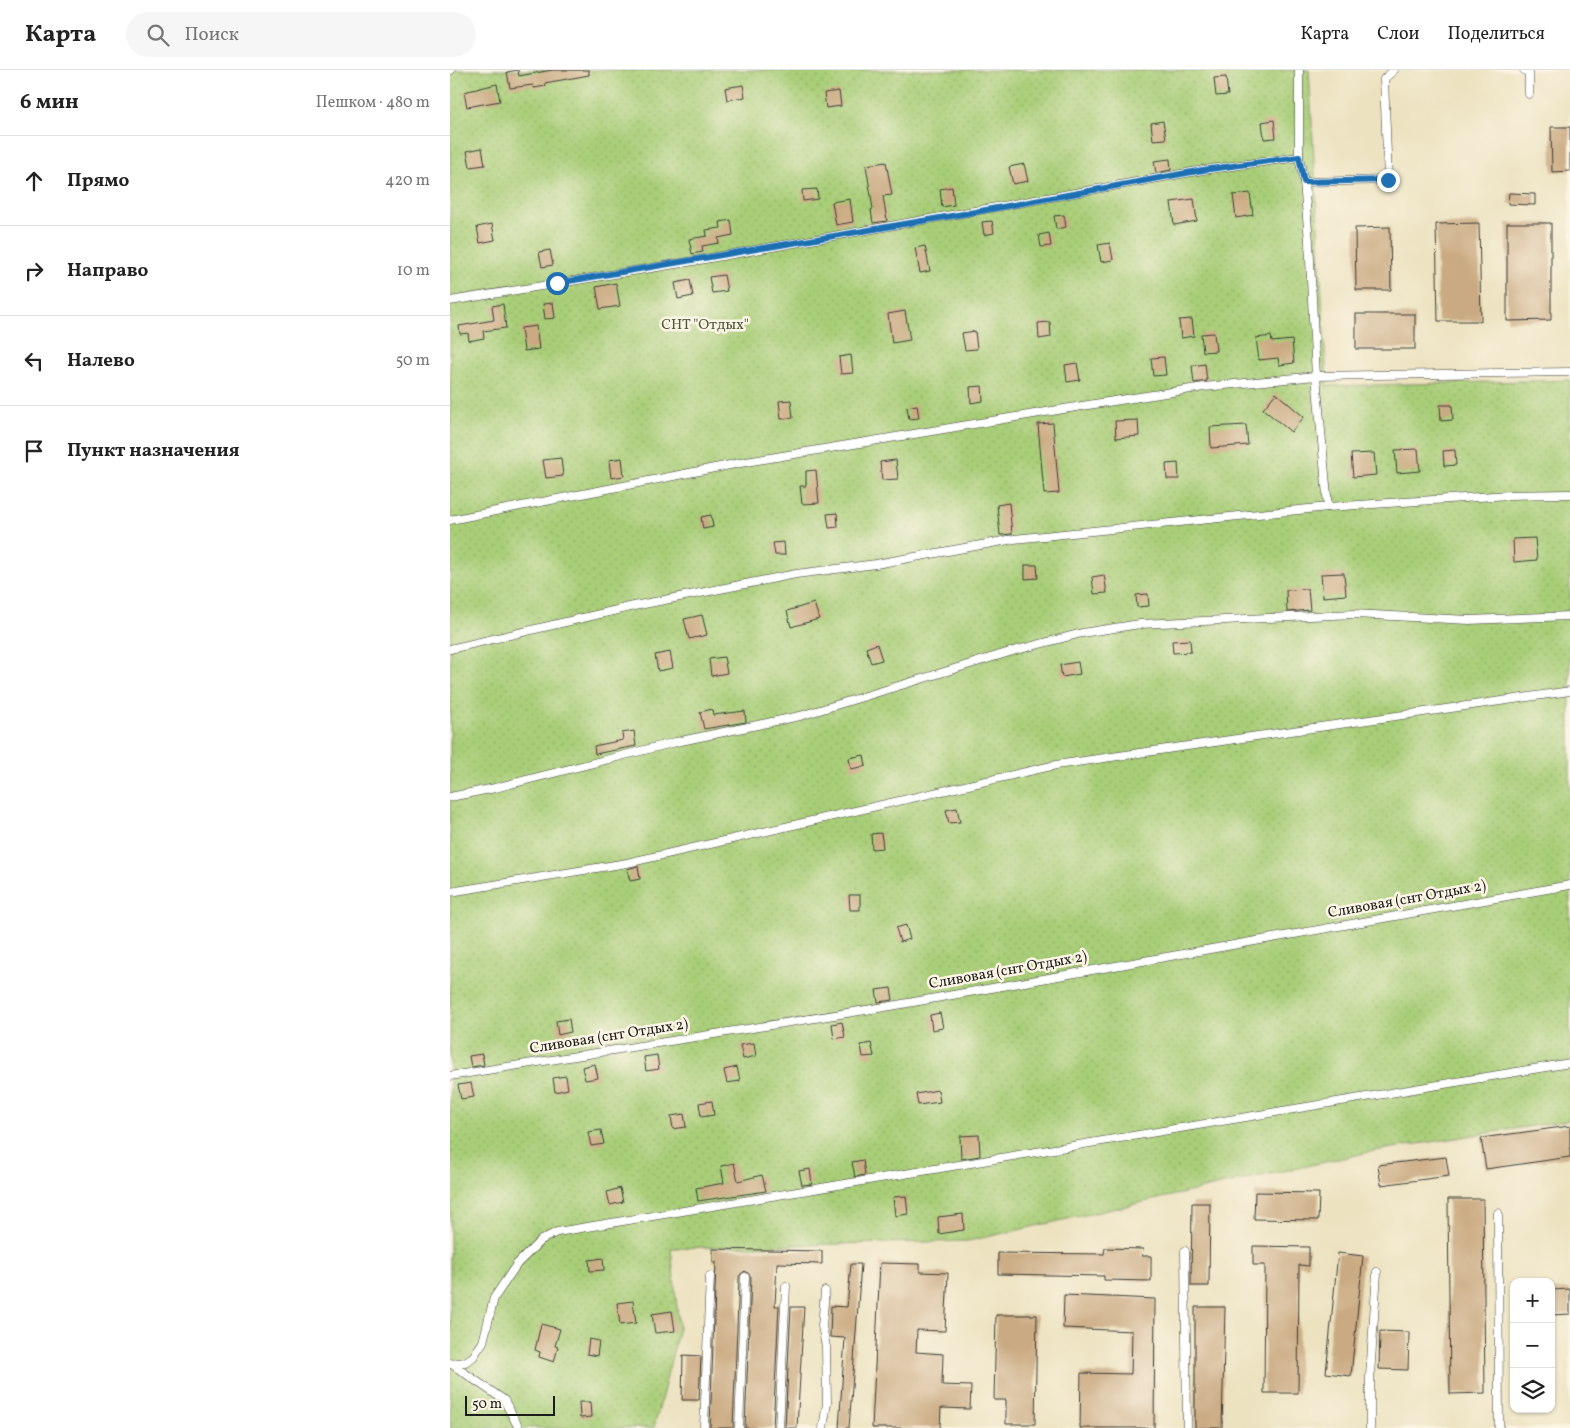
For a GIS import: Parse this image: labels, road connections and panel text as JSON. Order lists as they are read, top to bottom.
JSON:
{
  "streets": {
    "lane": ["Сливовая (снт Отдых 2)"]
  },
  "parks": ["СНТ \"Отдых\""],
  "scale_bar": "50 m",
  "page": {
    "header": "Карта",
    "search": "Поиск",
    "nav": ["Карта", "Слои", "Поделиться"],
    "heading": ["6 мин", "Пешком · 480 m"],
    "list": [
      ["Прямо", "420 m"],
      ["Направо", "10 m"],
      ["Налево", "50 m"],
      "Пункт назначения"
    ],
    "map_buttons": ["+", "−"],
    "scale": "50 m"
  }
}
